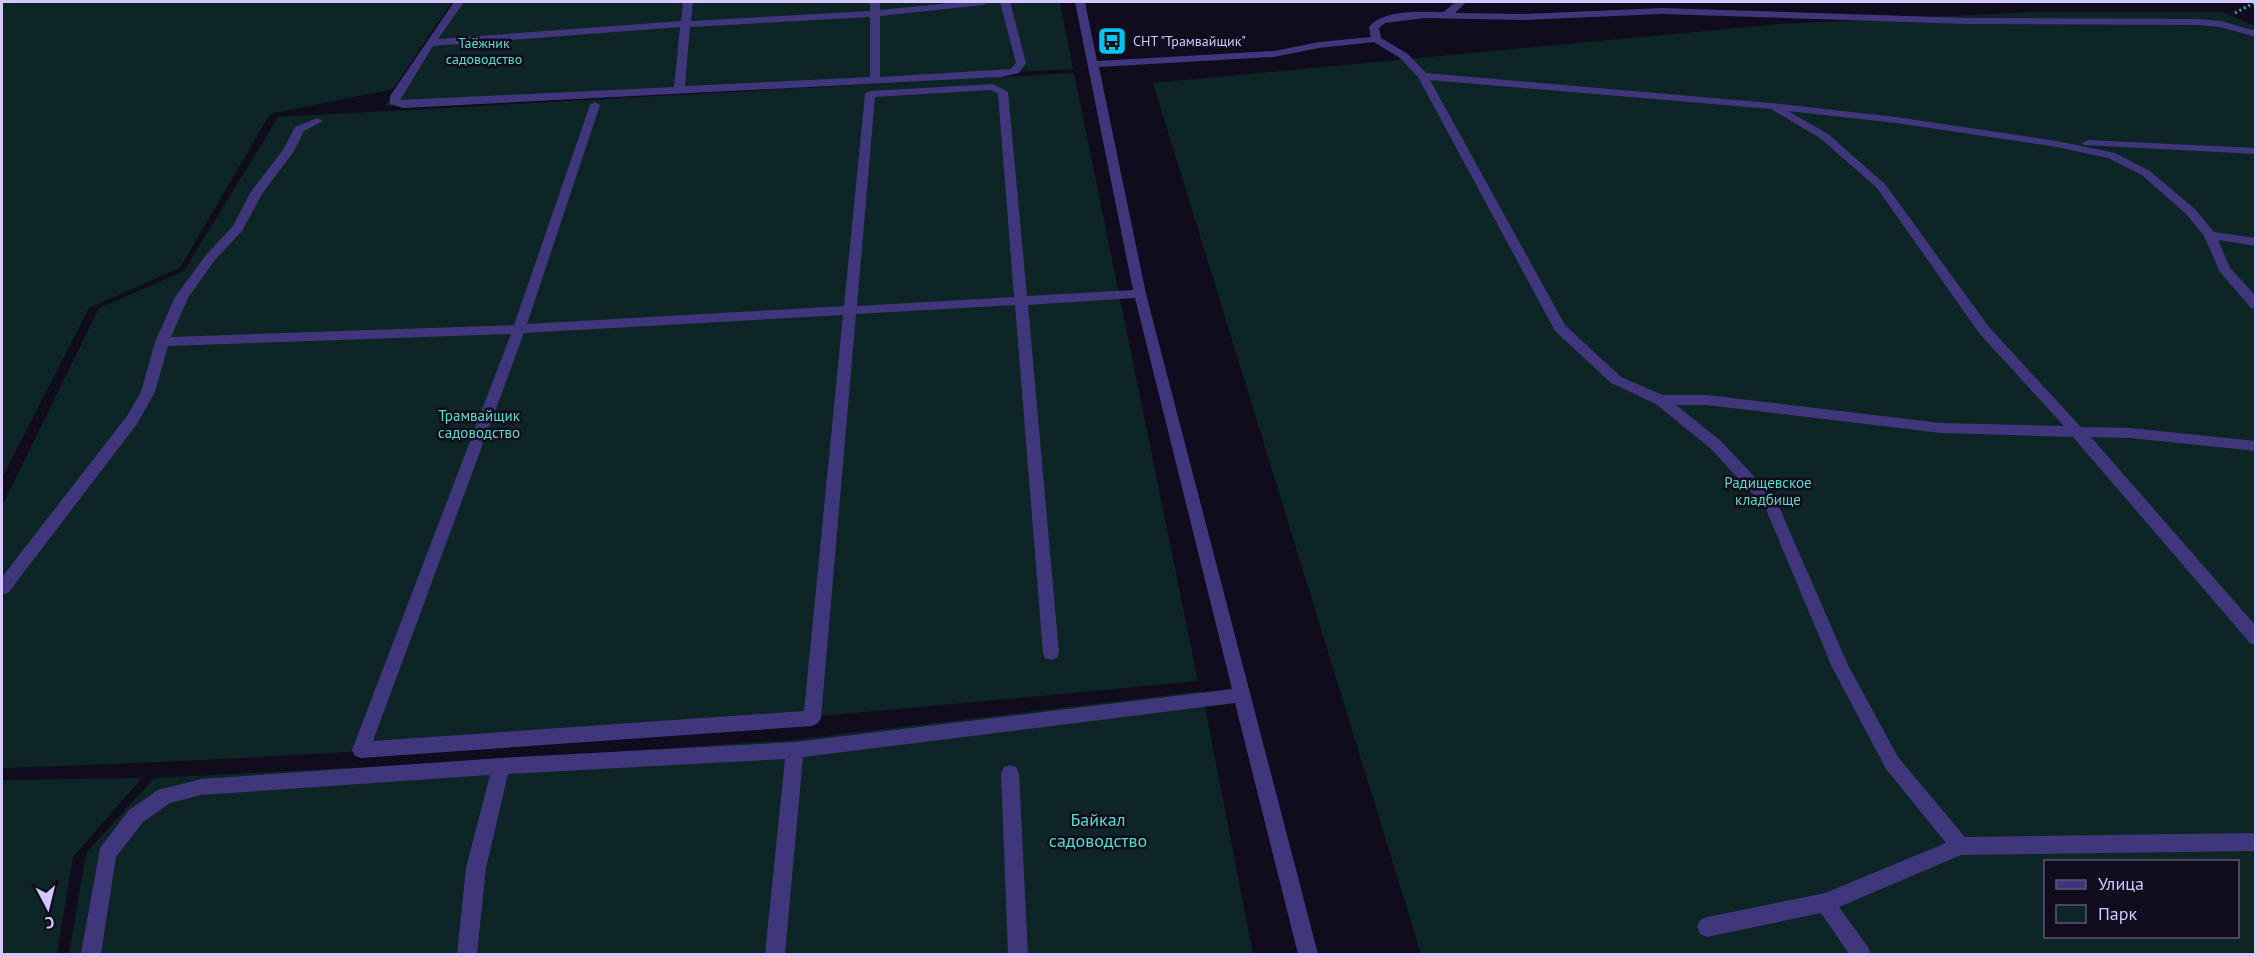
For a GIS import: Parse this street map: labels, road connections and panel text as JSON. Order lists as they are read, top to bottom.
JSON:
{
  "parks": [
    "Таёжник садоводство",
    "Трамвайщик садоводство",
    "Радищевское кладбище",
    "Байкал садоводство"
  ],
  "places": {
    "bus stop": ["СНТ \"Трамвайщик\""]
  },
  "legend": ["Улица", "Парк"],
  "north": "bottom"
}
